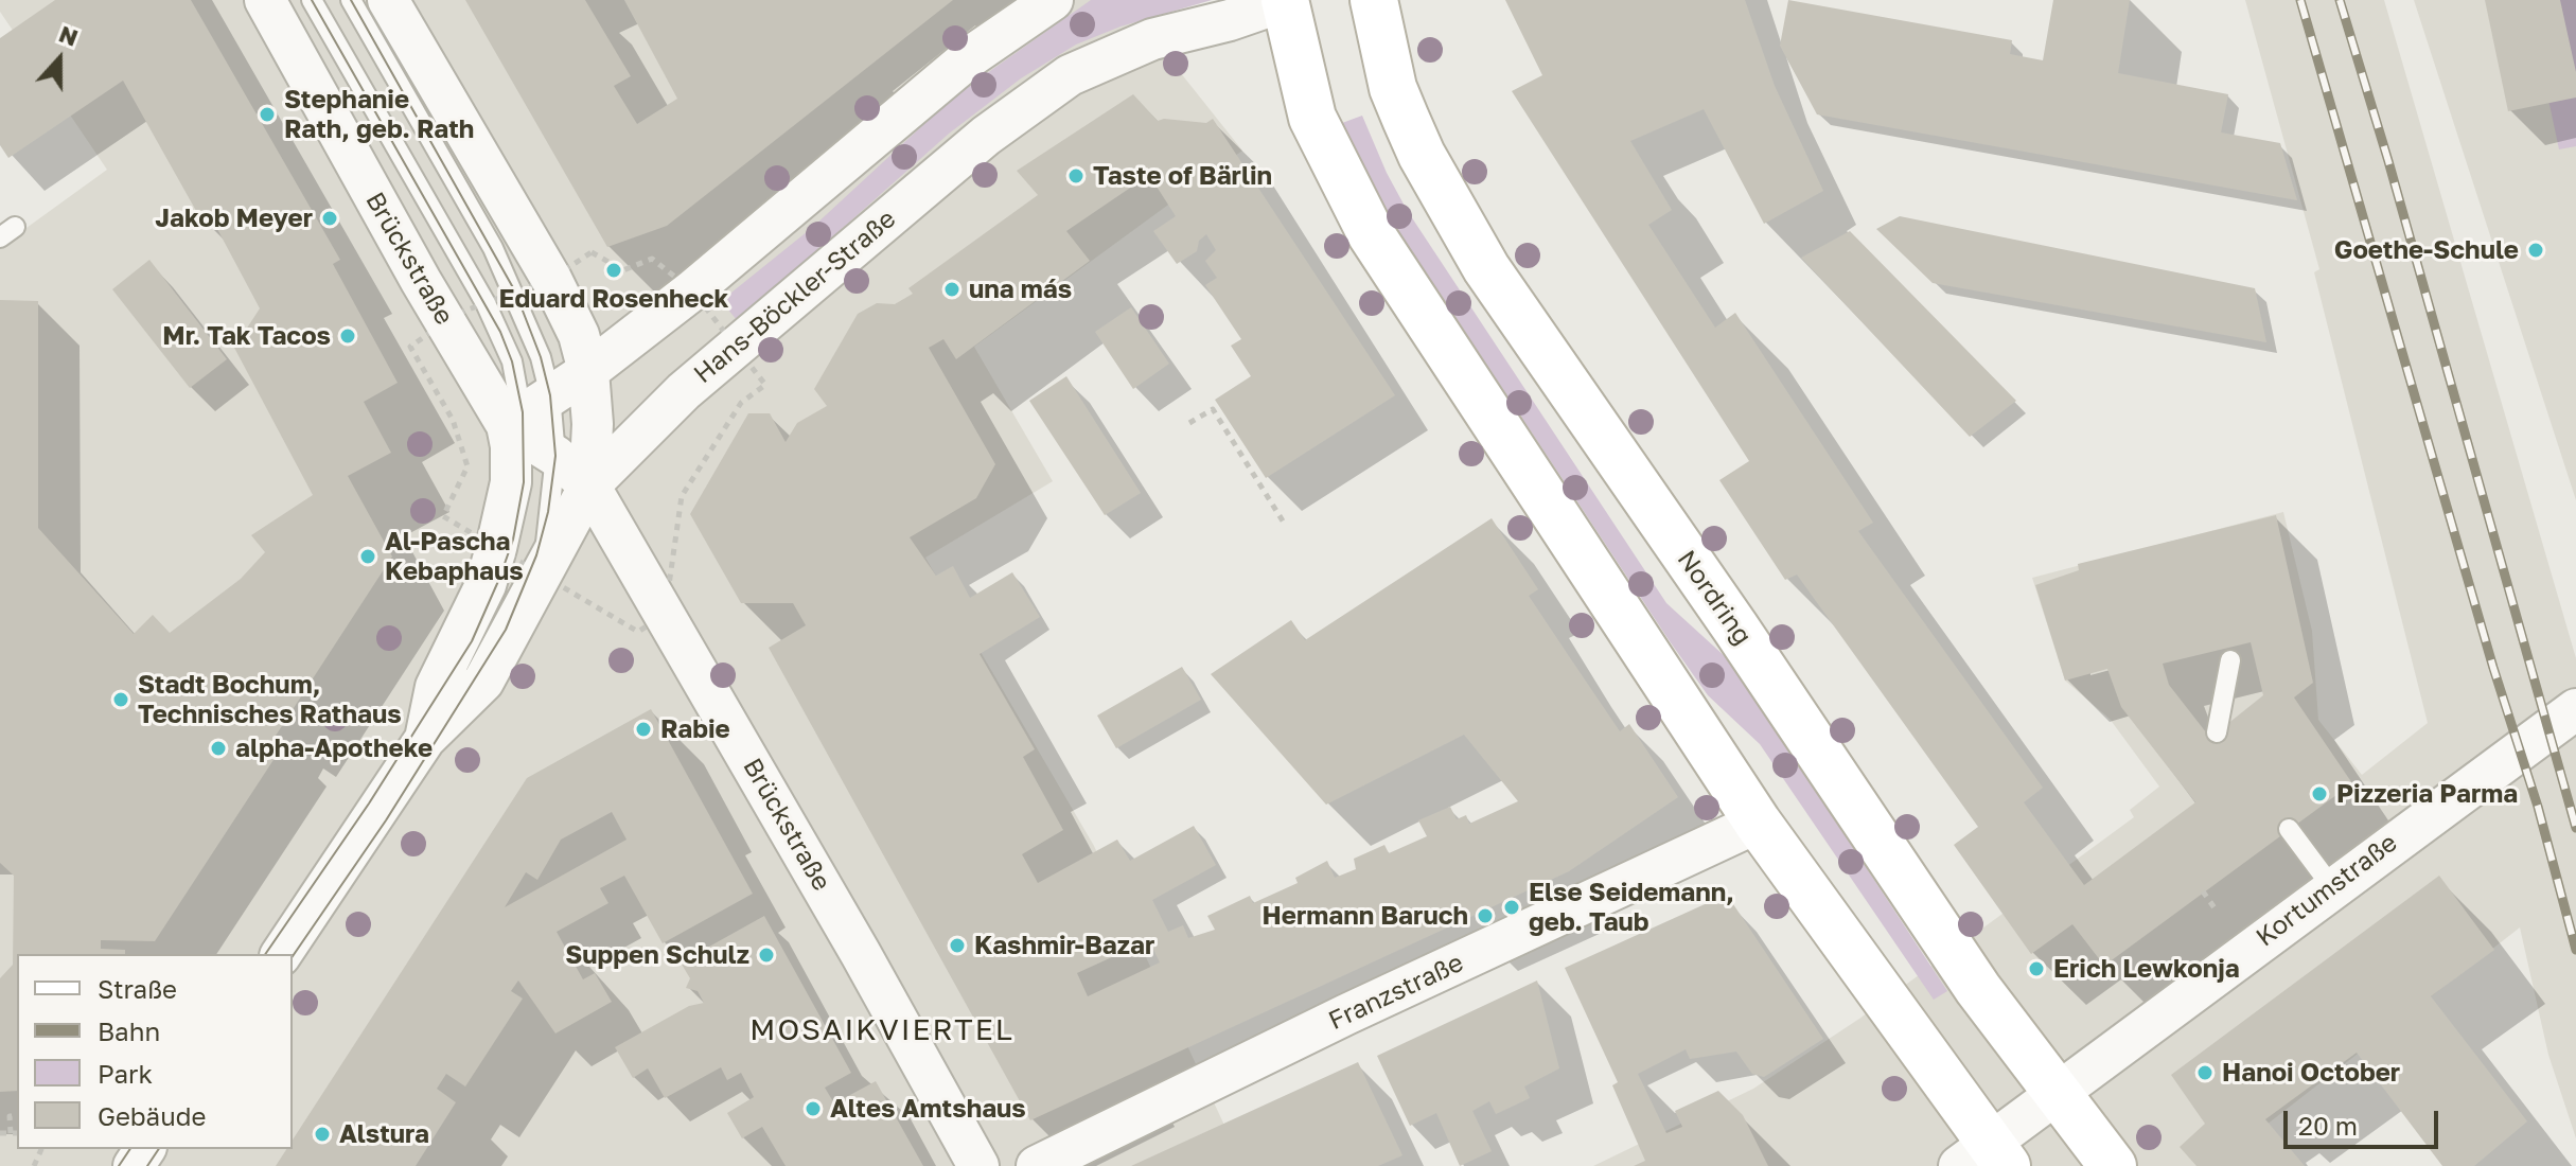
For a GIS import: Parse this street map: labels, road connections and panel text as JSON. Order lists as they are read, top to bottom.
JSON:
{
  "streets": {
    "main road": ["Nordring"],
    "street": [
      "Brückstraße",
      "Hans-Böckler-Straße",
      "Kortumstraße",
      "Franzstraße"
    ]
  },
  "crossings": [
    ["Brückstraße", "Hans-Böckler-Straße"],
    ["Nordring", "Kortumstraße"]
  ],
  "districts": ["MOSAIKVIERTEL"],
  "places": [
    "Stephanie Rath, geb. Rath",
    "Taste of Bärlin",
    "Jakob Meyer",
    "Goethe-Schule",
    "Eduard Rosenheck",
    "una más",
    "Mr. Tak Tacos",
    "Al-Pascha Kebaphaus",
    "Stadt Bochum, Technisches Rathaus",
    "Rabie",
    "alpha-Apotheke",
    "Pizzeria Parma",
    "Else Seidemann, geb. Taub",
    "Hermann Baruch",
    "Kashmir-Bazar",
    "Suppen Schulz",
    "Erich Lewkonja",
    "Hanoi October",
    "Altes Amtshaus",
    "Alstura"
  ],
  "legend": [
    "Straße",
    "Bahn",
    "Park",
    "Gebäude"
  ],
  "scale_bar": "20 m",
  "north": "top"
}
